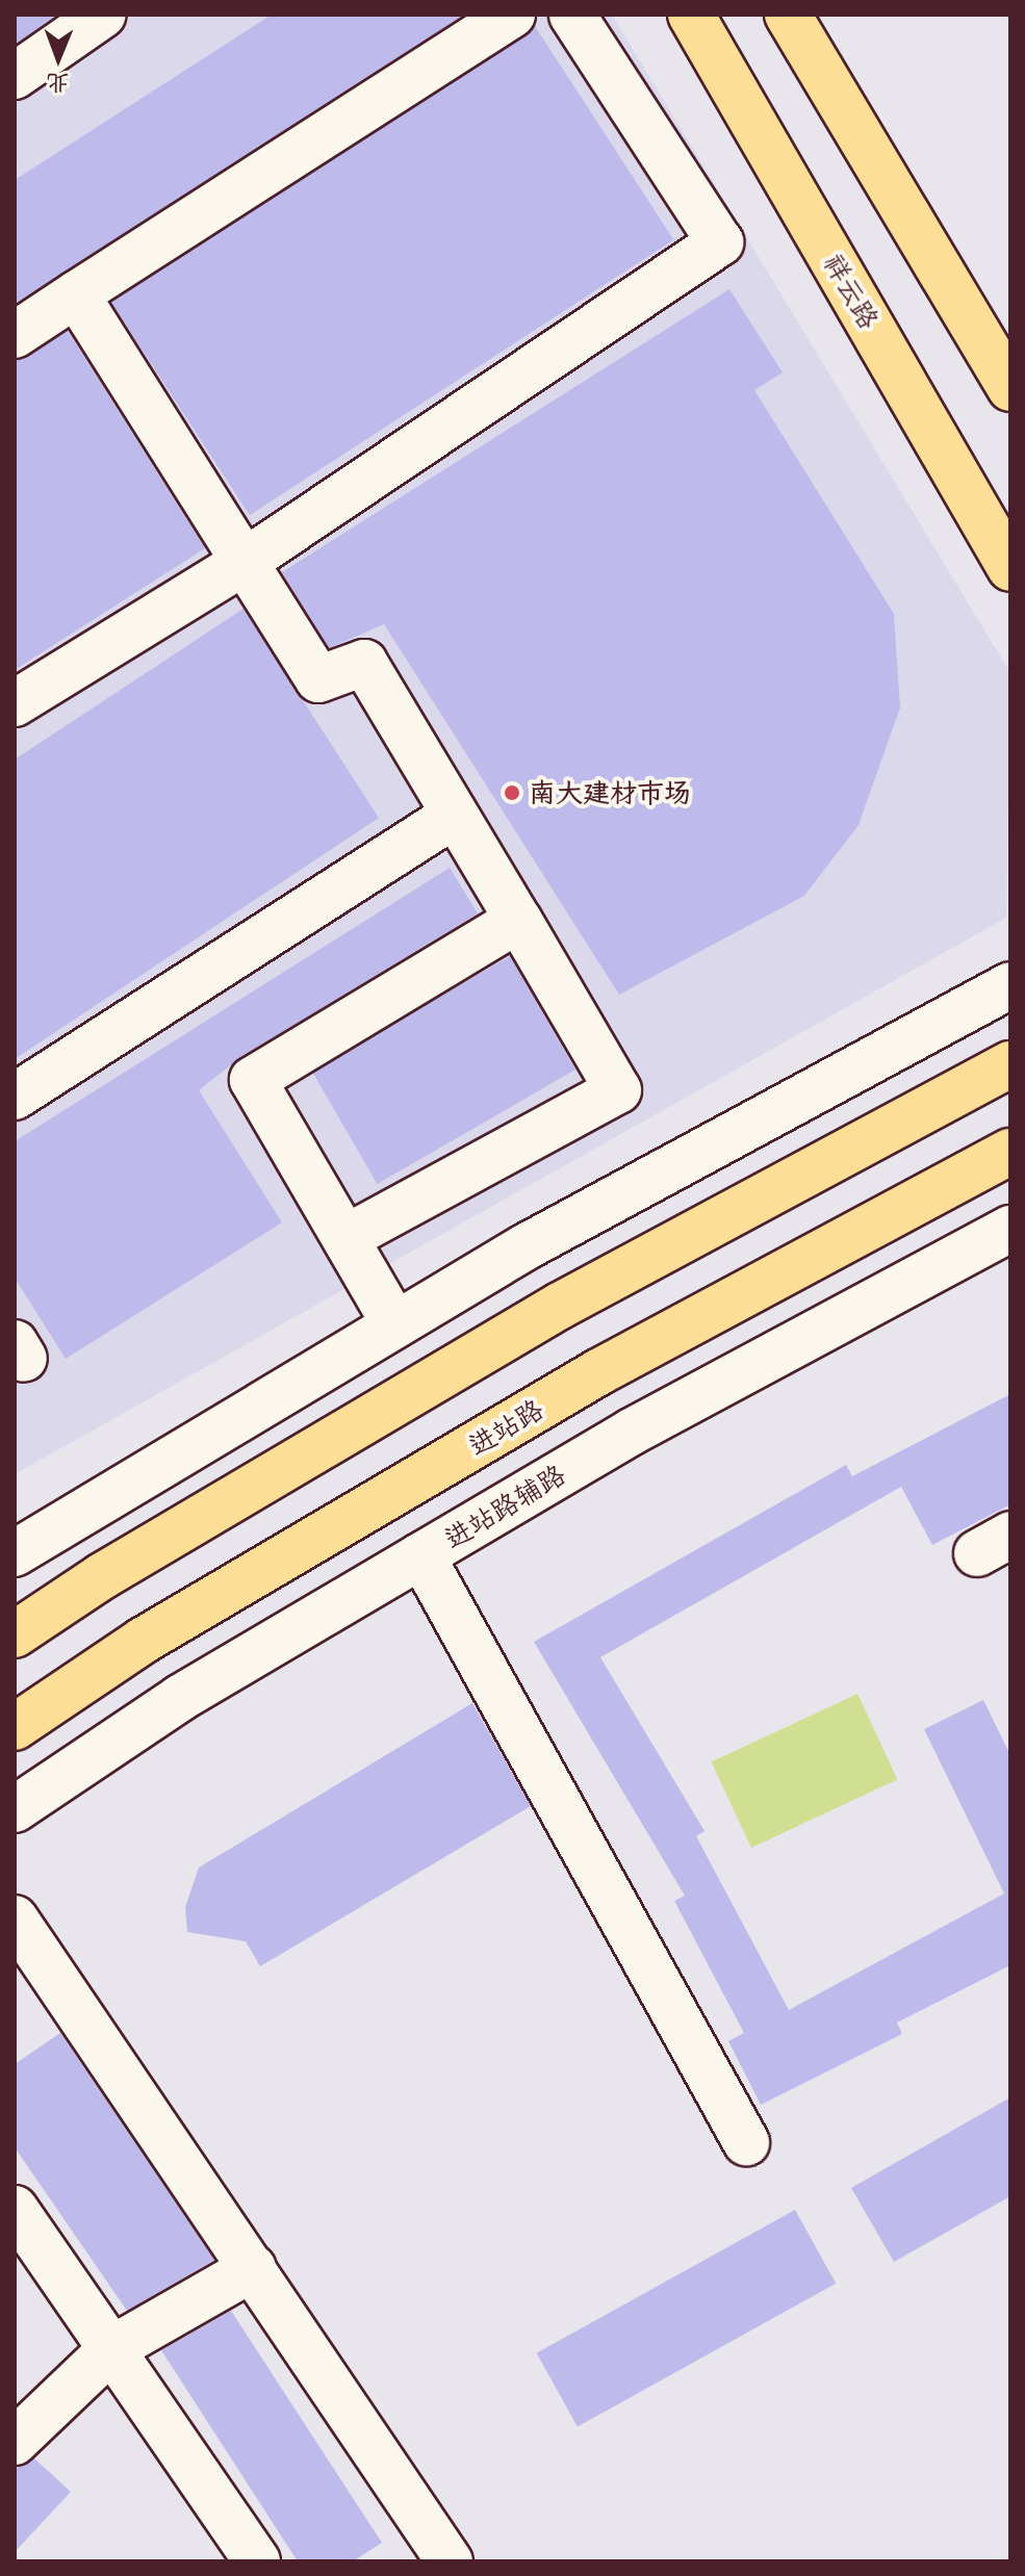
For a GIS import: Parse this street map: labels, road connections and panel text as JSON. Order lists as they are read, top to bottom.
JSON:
{
  "streets": {
    "main road": ["祥云路", "进站路"],
    "street": ["进站路辅路"]
  },
  "places": ["南大建材市场"],
  "north": "bottom"
}
